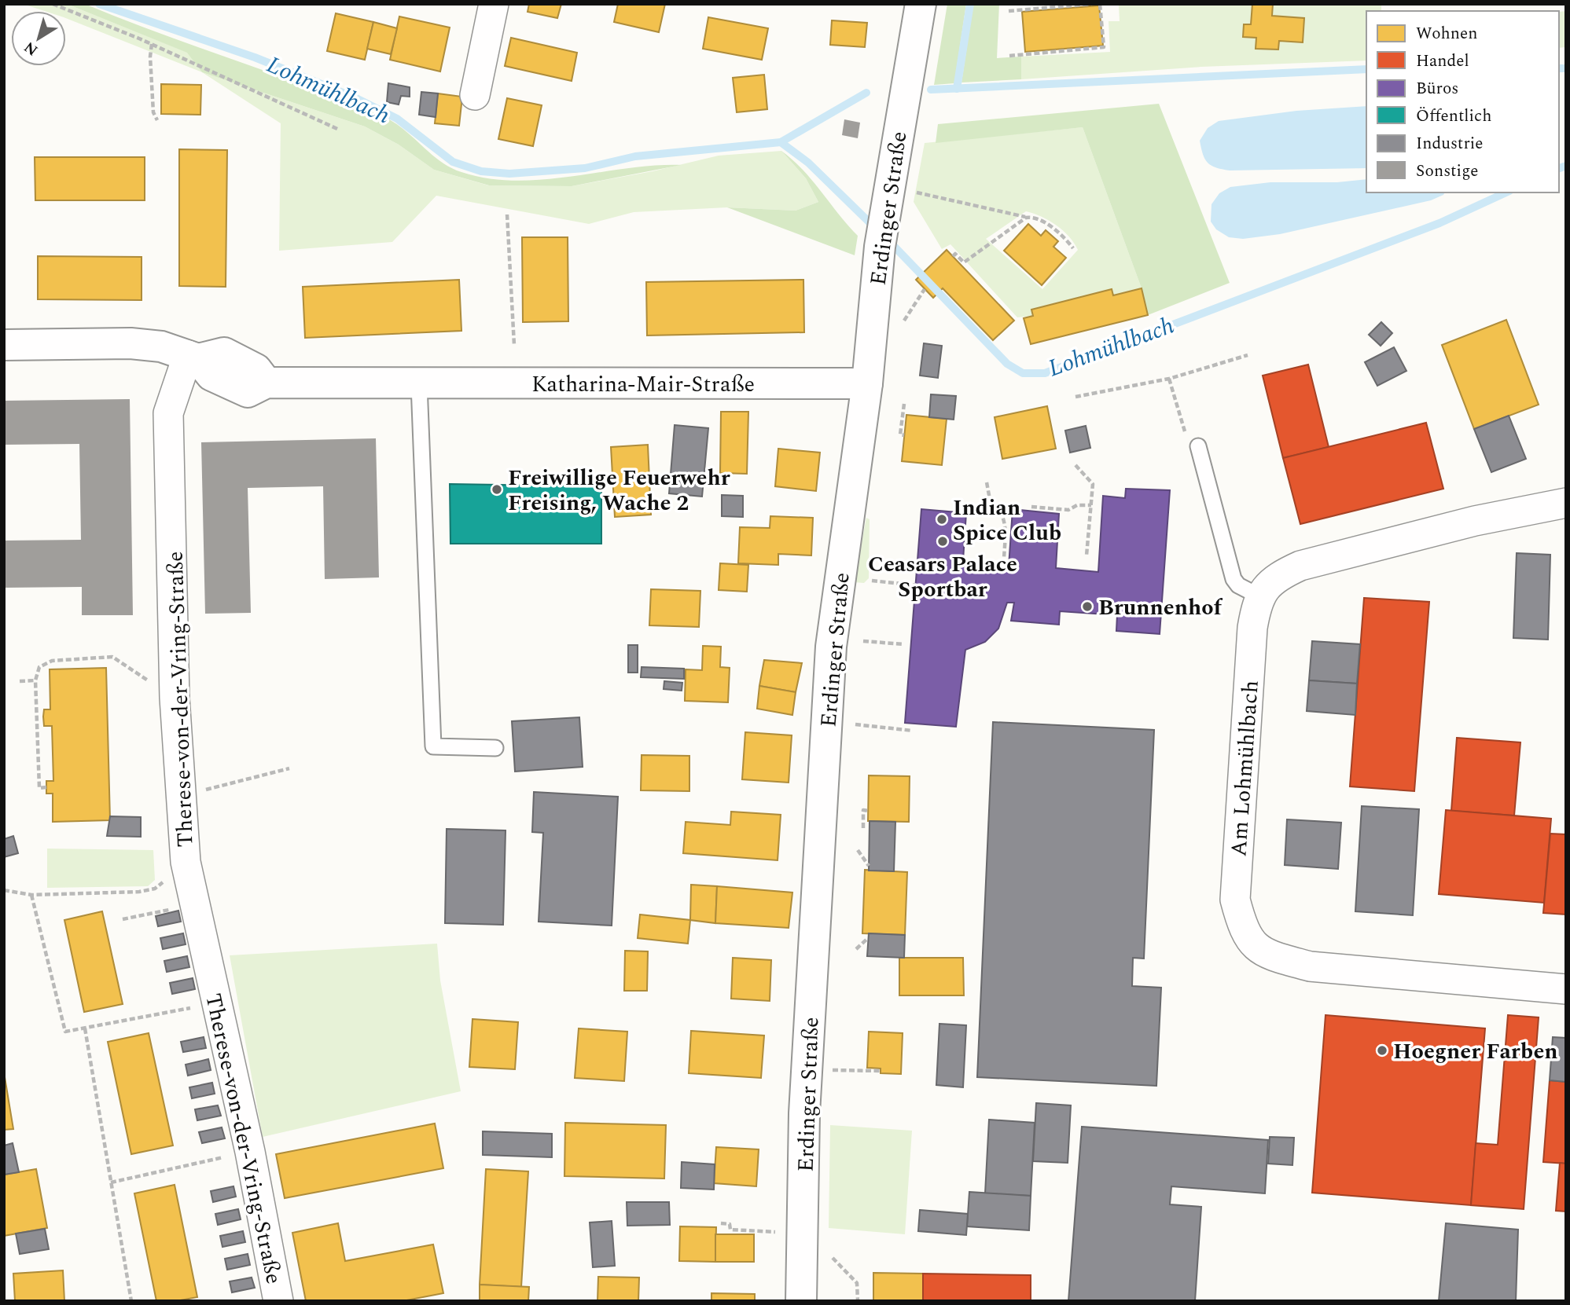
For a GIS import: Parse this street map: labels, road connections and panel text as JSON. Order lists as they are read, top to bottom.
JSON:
{
  "streets": {
    "street": [
      "Erdinger Straße",
      "Katharina-Mair-Straße",
      "Therese-von-der-Vring-Straße",
      "Am Lohmühlbach"
    ]
  },
  "crossings": [
    ["Erdinger Straße", "Katharina-Mair-Straße"],
    ["Katharina-Mair-Straße", "Therese-von-der-Vring-Straße"]
  ],
  "water": ["Lohmühlbach"],
  "places": [
    "Freiwillige Feuerwehr Freising, Wache 2",
    "Indian Spice Club",
    "Ceasars Palace Sportbar",
    "Brunnenhof",
    "Hoegner Farben"
  ],
  "legend": [
    "Wohnen",
    "Handel",
    "Büros",
    "Öffentlich",
    "Industrie",
    "Sonstige"
  ],
  "north": "bottom left"
}
